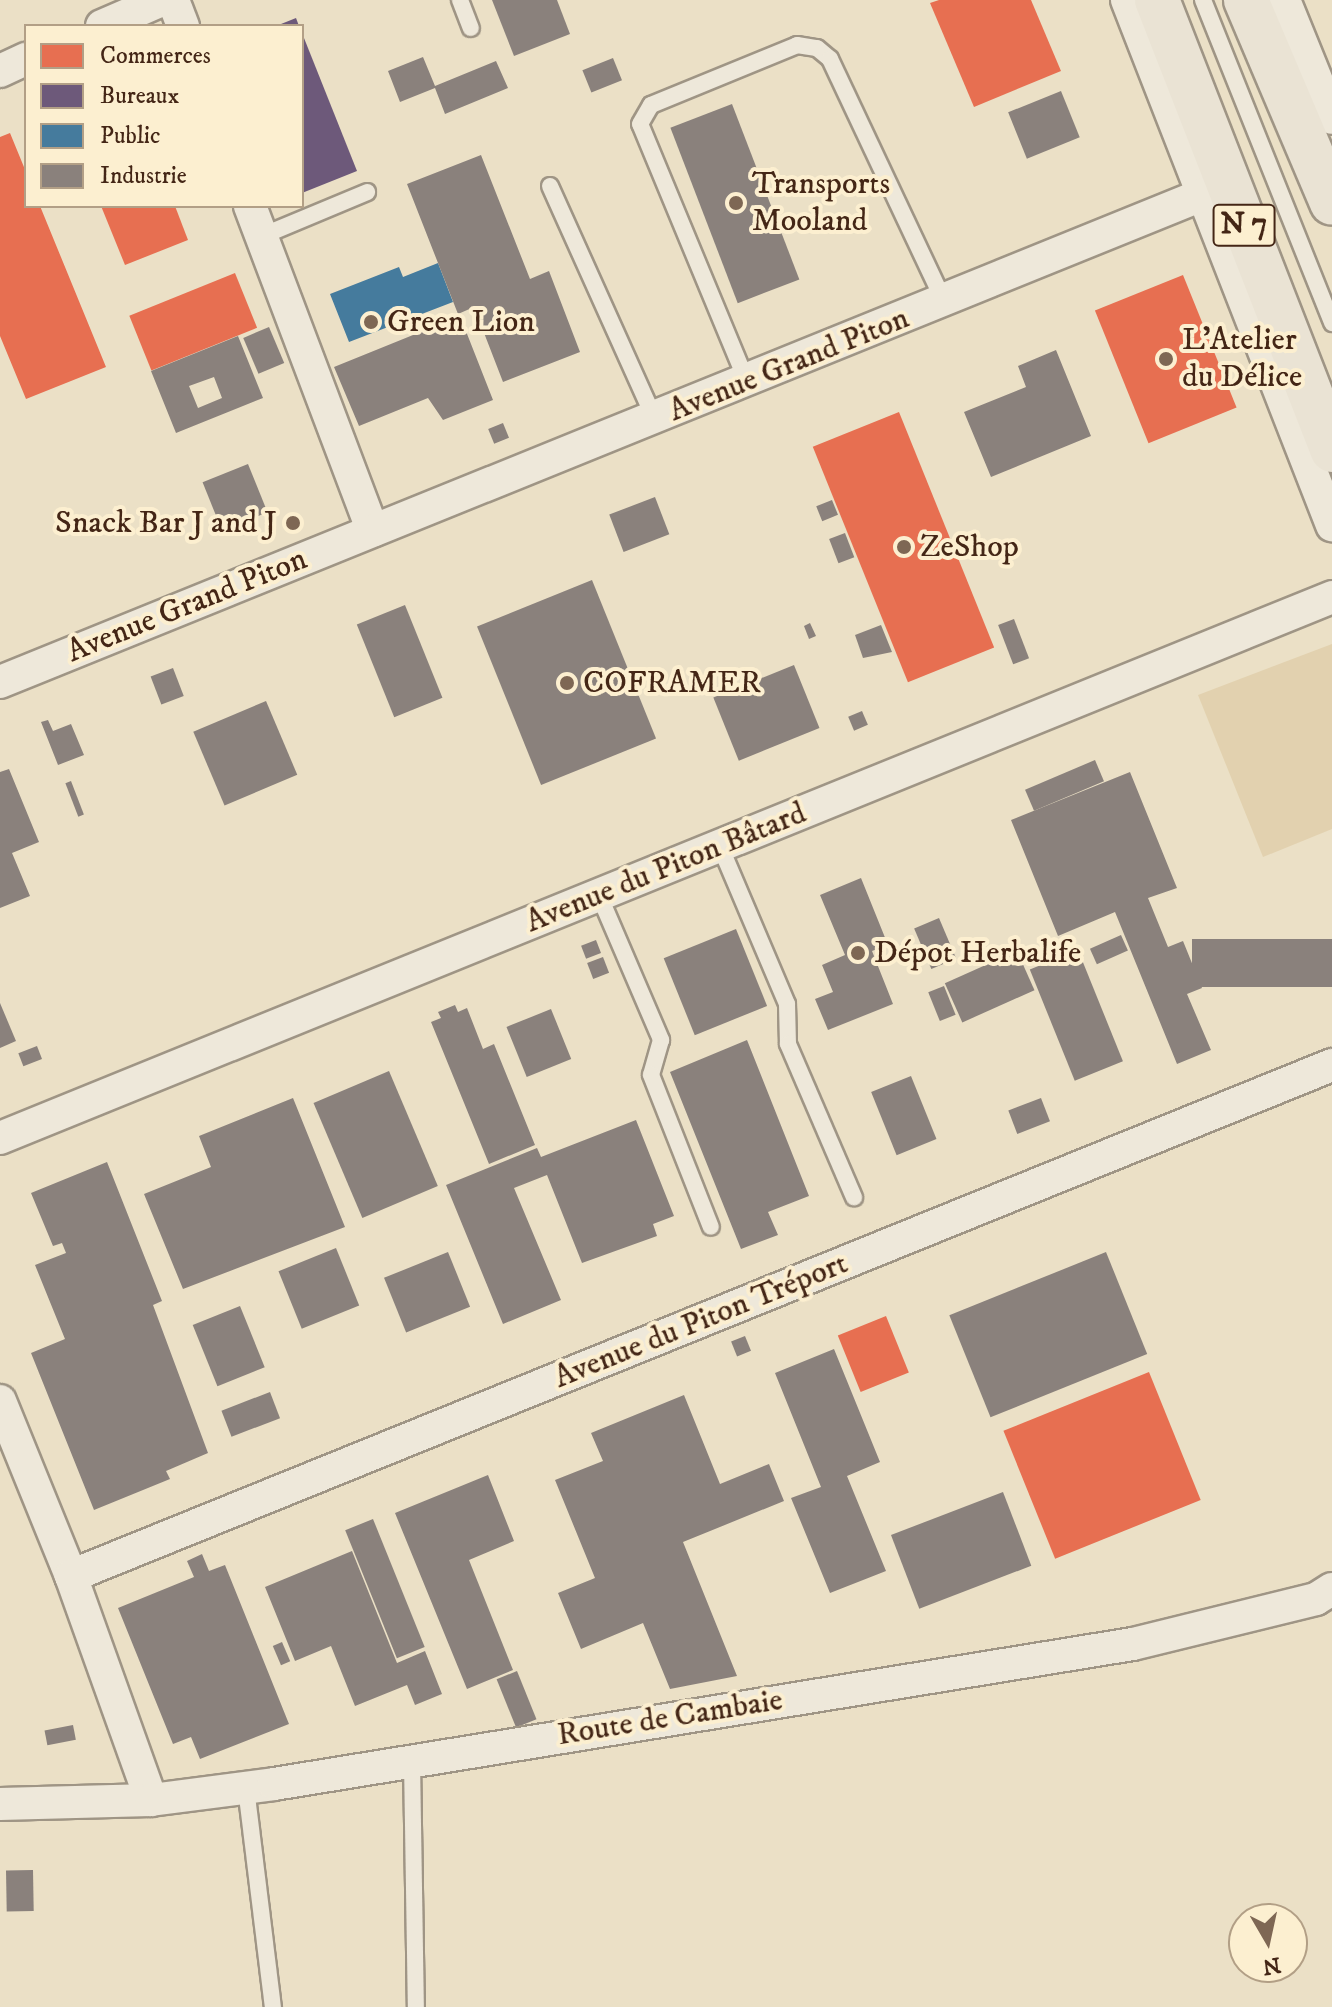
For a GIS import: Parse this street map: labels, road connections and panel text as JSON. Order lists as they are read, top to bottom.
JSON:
{
  "streets": {
    "main road": ["N 7"],
    "street": [
      "Avenue Grand Piton",
      "Avenue du Piton Bâtard",
      "Avenue du Piton Tréport",
      "Route de Cambaie"
    ]
  },
  "places": [
    "Transports Mooland",
    "Green Lion",
    "L'Atelier du Délice",
    "Snack Bar J and J",
    "ZeShop",
    "COFRAMER",
    "Dépot Herbalife"
  ],
  "legend": [
    "Commerces",
    "Bureaux",
    "Public",
    "Industrie"
  ],
  "north": "bottom"
}
